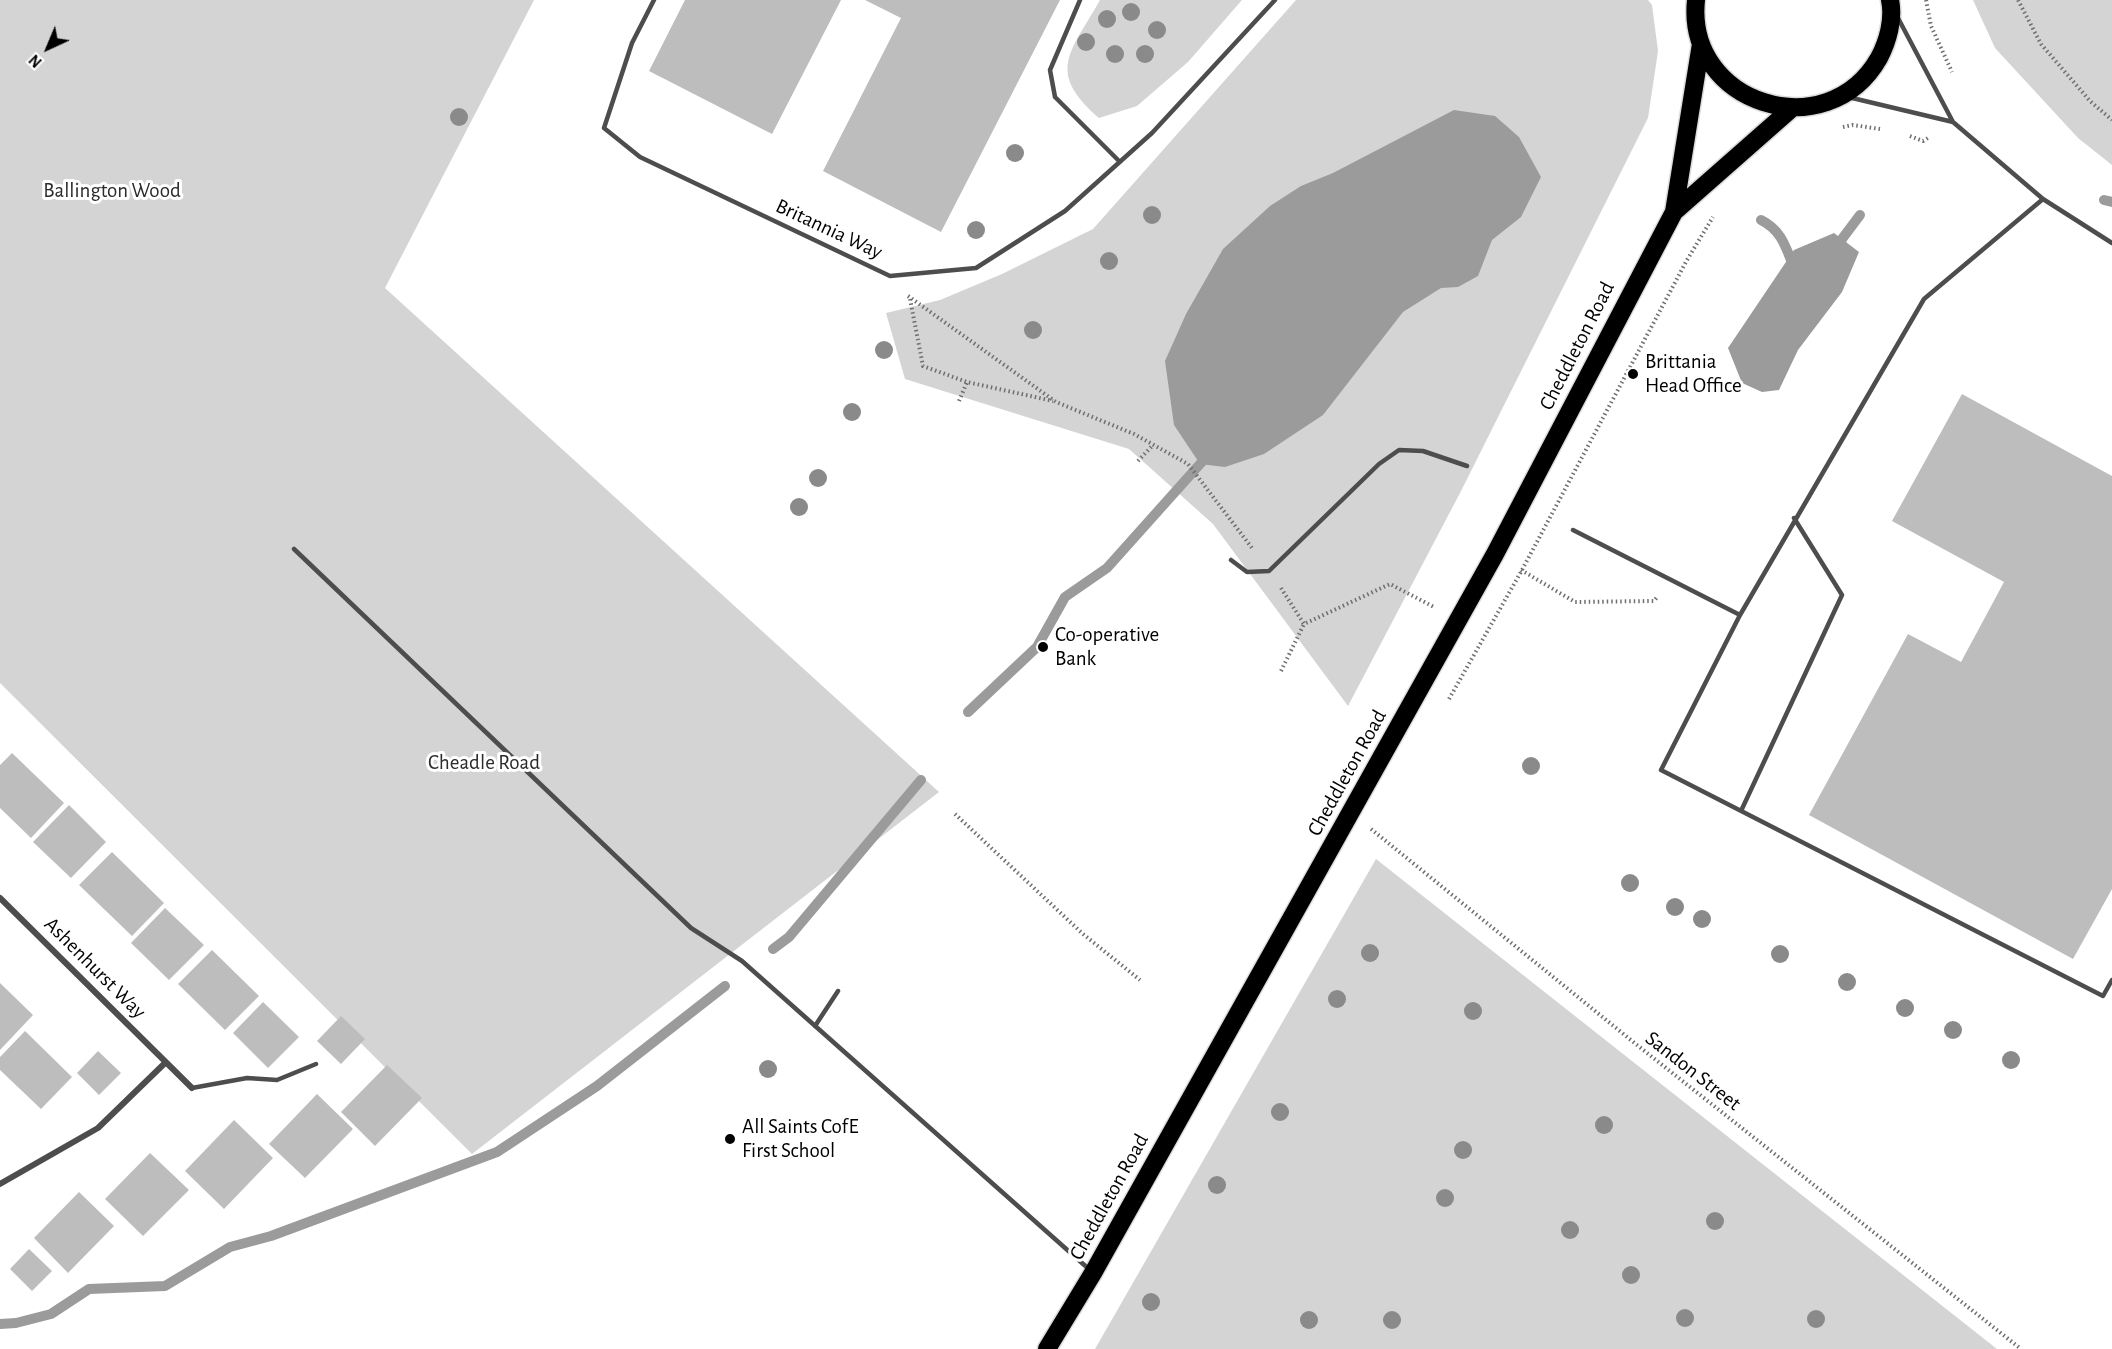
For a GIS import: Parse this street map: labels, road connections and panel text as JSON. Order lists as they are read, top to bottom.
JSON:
{
  "streets": {
    "highway": ["Cheddleton Road"],
    "street": ["Ashenhurst Way"],
    "lane": ["Britannia Way"],
    "path": ["Sandon Street"]
  },
  "crossings": [
    ["Cheddleton Road", "Sandon Street"]
  ],
  "parks": ["Ballington Wood", "Cheadle Road"],
  "places": ["Brittania Head Office", "Co-operative Bank", "All Saints CofE First School"],
  "north": "bottom left"
}
